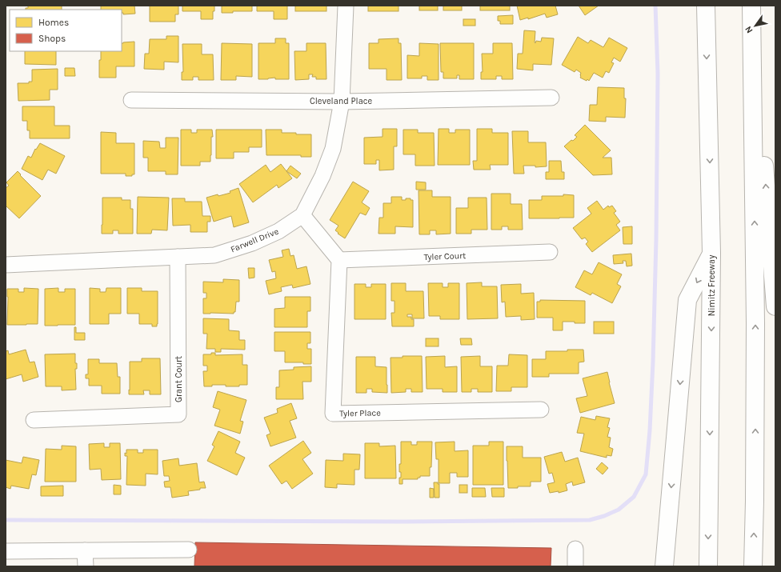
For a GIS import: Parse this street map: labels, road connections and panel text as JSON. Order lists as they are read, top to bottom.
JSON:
{
  "streets": {
    "highway": ["Nimitz Freeway"],
    "street": [
      "Cleveland Place",
      "Farwell Drive",
      "Tyler Court",
      "Grant Court",
      "Tyler Place"
    ]
  },
  "crossings": [
    ["Cleveland Place", "Farwell Drive"],
    ["Farwell Drive", "Grant Court"],
    ["Tyler Court", "Tyler Place"]
  ],
  "legend": ["Homes", "Shops"],
  "north": "bottom left"
}
